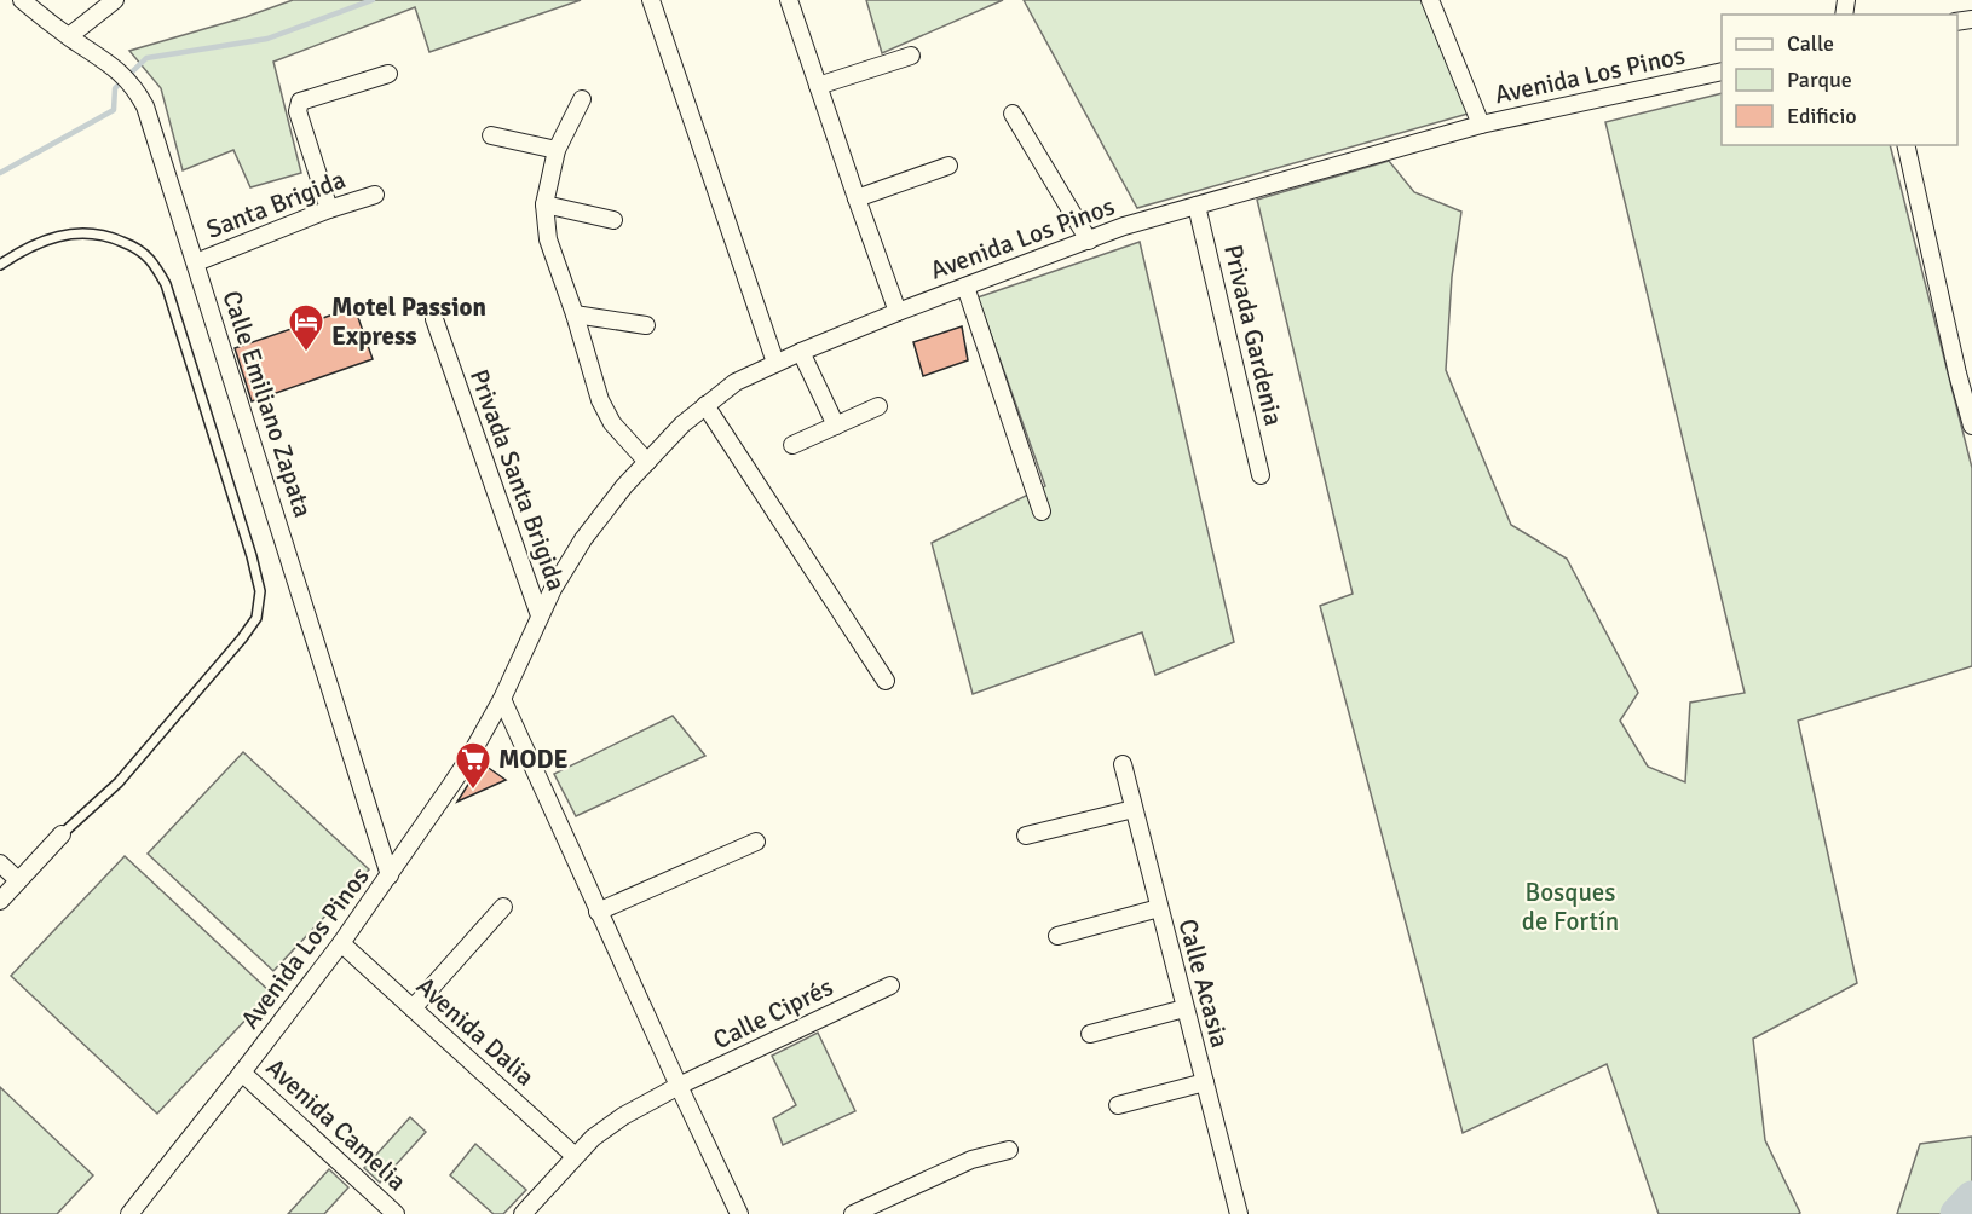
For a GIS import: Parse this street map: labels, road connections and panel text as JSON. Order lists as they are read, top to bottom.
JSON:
{
  "streets": {
    "street": [
      "Avenida Los Pinos",
      "Santa Brigida",
      "Privada Gardenia",
      "Calle Emiliano Zapata",
      "Privada Santa Brigida",
      "Calle Acasia",
      "Calle Ciprés",
      "Avenida Dalia",
      "Avenida Camelia"
    ]
  },
  "crossings": [
    ["Avenida Los Pinos", "Privada Gardenia"],
    ["Avenida Los Pinos", "Calle Emiliano Zapata"],
    ["Avenida Los Pinos", "Privada Santa Brigida"],
    ["Avenida Los Pinos", "Avenida Dalia"],
    ["Avenida Los Pinos", "Avenida Camelia"],
    ["Santa Brigida", "Calle Emiliano Zapata"],
    ["Calle Ciprés", "Avenida Dalia"]
  ],
  "parks": ["Bosques de Fortín"],
  "places": {
    "hotel": ["Motel Passion Express"],
    "supermarket": ["MODE"]
  },
  "legend": ["Calle", "Parque", "Edificio"]
}
